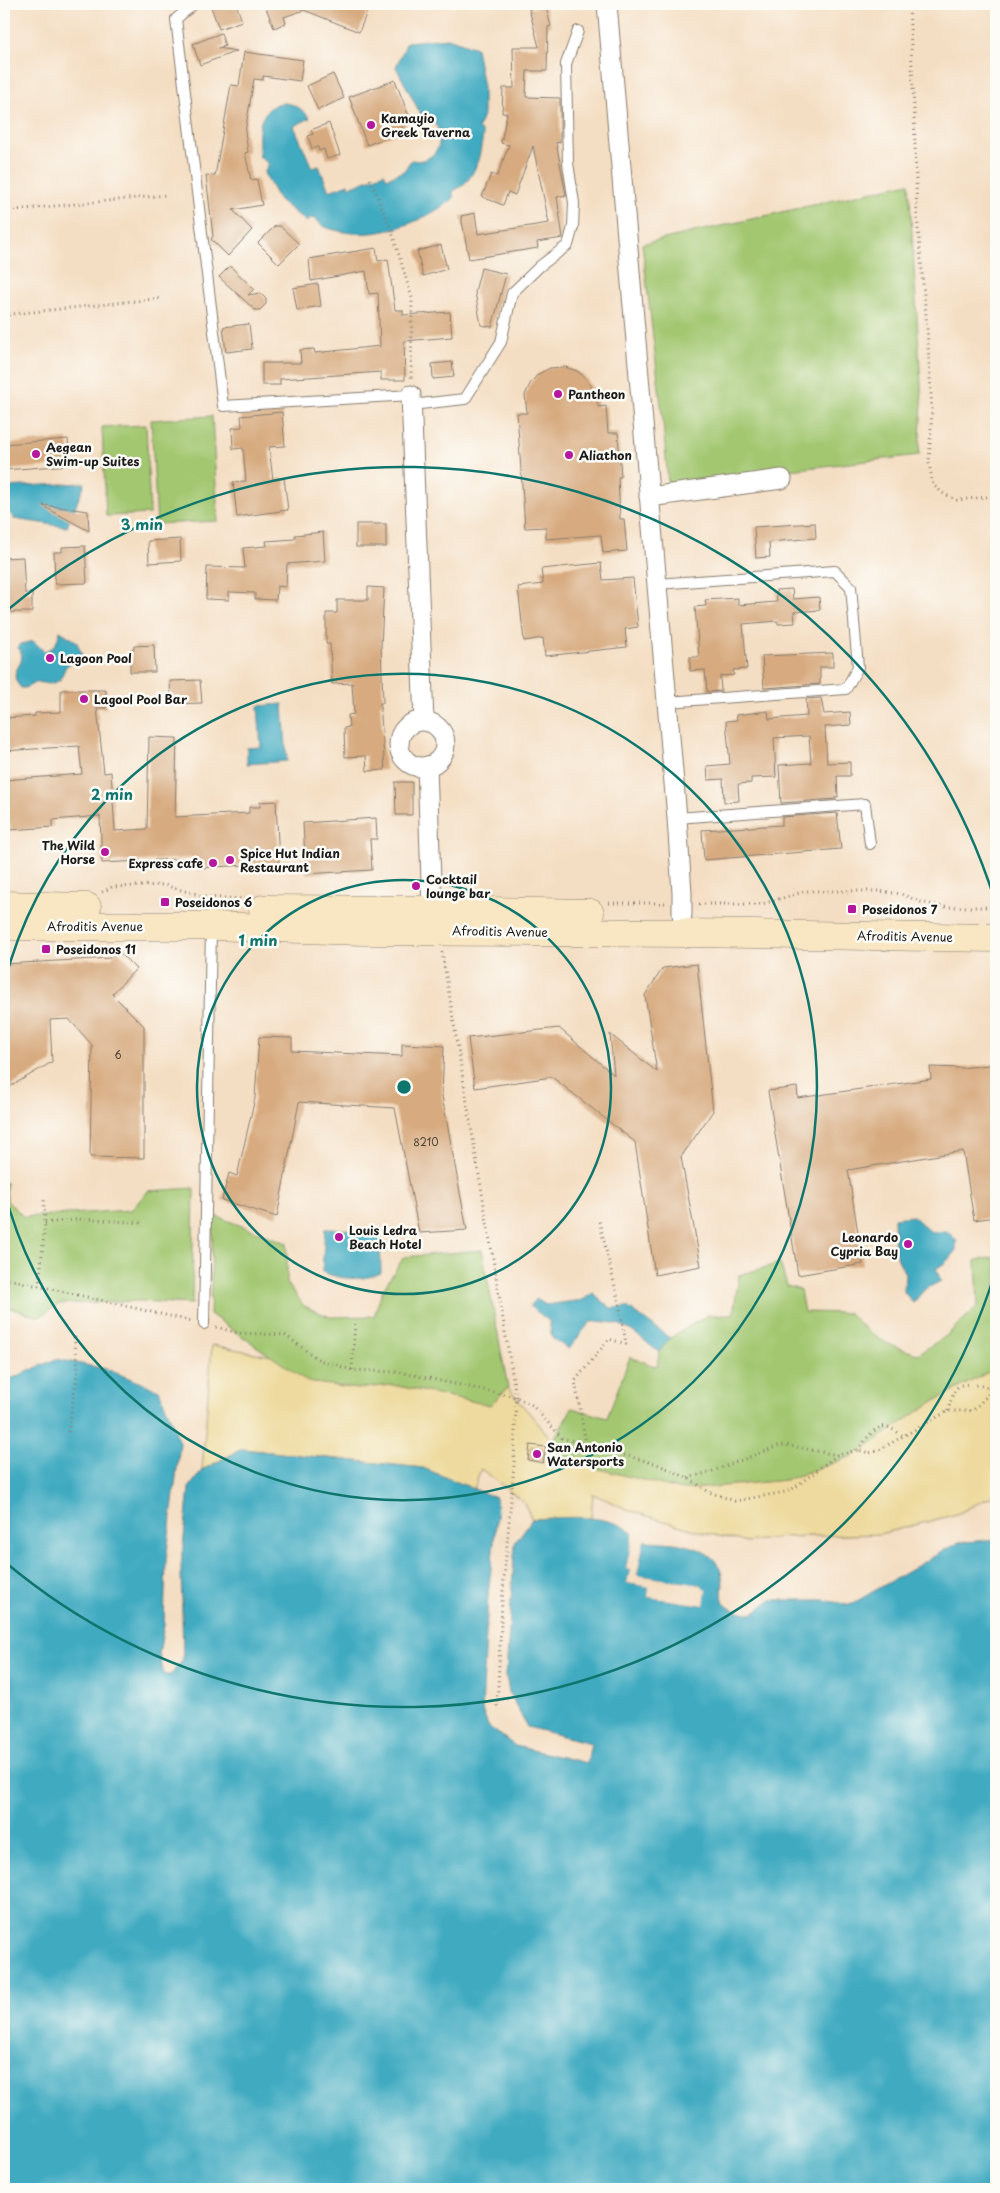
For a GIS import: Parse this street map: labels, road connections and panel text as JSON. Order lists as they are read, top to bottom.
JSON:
{
  "streets": {
    "main road": ["Afroditis Avenue"]
  },
  "places": {
    "other": [
      "Kamayio Greek Taverna",
      "Pantheon",
      "Aegean Swim-up Suites",
      "Aliathon",
      "Lagoon Pool",
      "Lagool Pool Bar",
      "The Wild Horse",
      "Spice Hut Indian Restaurant",
      "Express cafe",
      "Cocktail lounge bar",
      "Louis Ledra Beach Hotel",
      "Leonardo Cypria Bay",
      "San Antonio Watersports"
    ],
    "transit": ["Poseidonos 6", "Poseidonos 7", "Poseidonos 11"]
  },
  "house_numbers": ["6", "8210"],
  "rings": ["3 min", "2 min", "1 min"]
}
